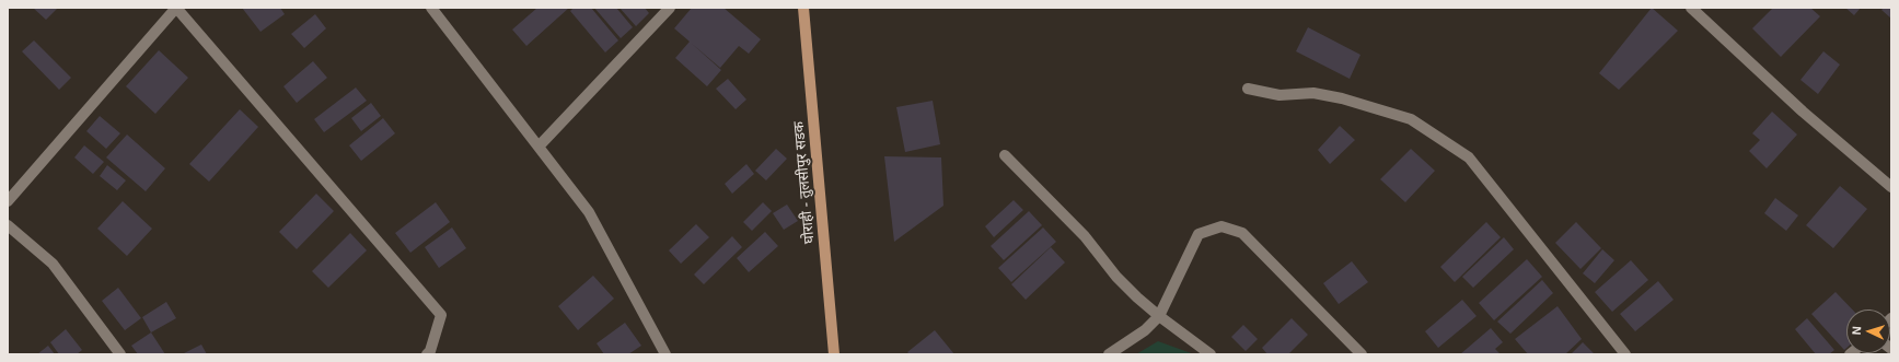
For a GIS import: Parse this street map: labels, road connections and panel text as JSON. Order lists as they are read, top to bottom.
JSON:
{
  "streets": {
    "main road": ["घोराही - तुलसीपुर सडक"]
  },
  "north": "left"
}
